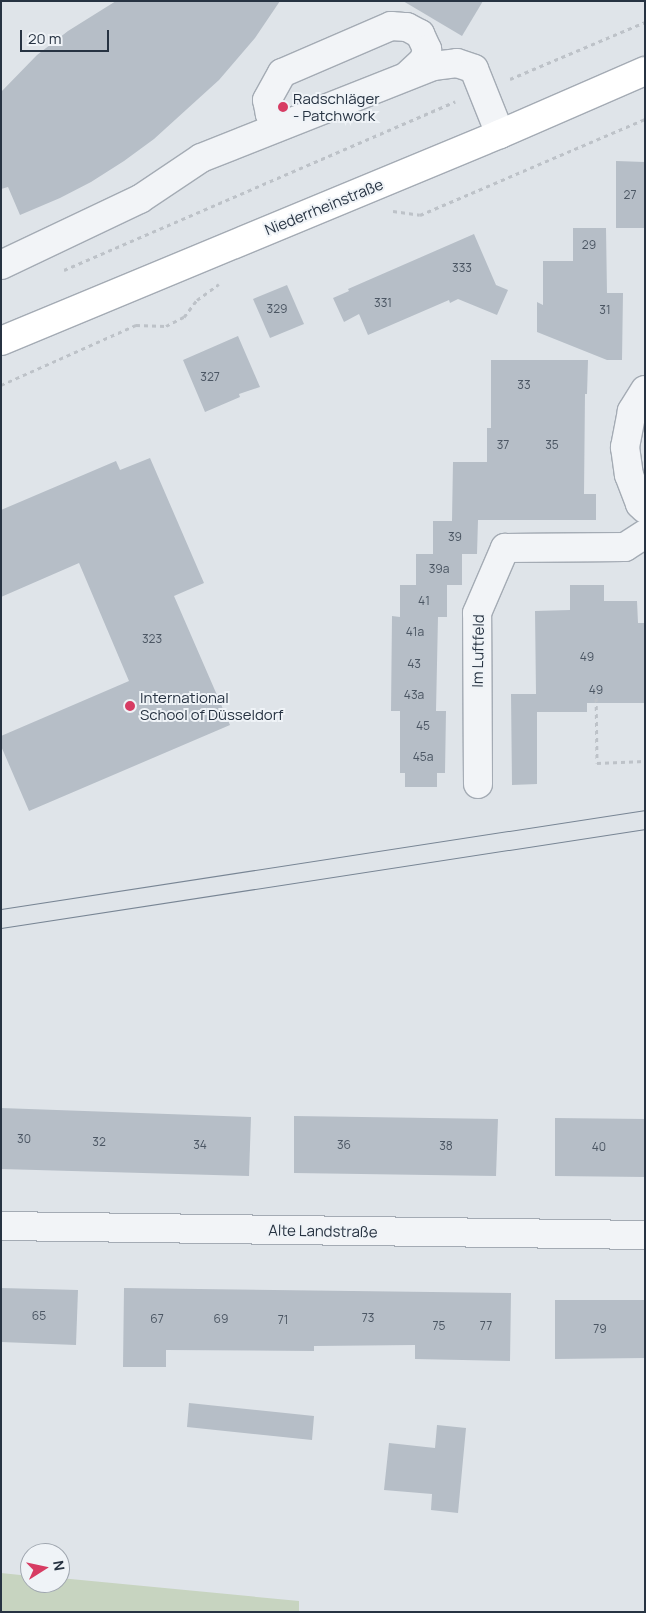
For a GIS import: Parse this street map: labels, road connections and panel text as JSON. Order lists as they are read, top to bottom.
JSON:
{
  "streets": {
    "main road": ["Niederrheinstraße"],
    "street": ["Im Luftfeld", "Alte Landstraße"]
  },
  "places": ["Radschläger - Patchwork", "International School of Düsseldorf"],
  "house_numbers": [
    "27",
    "29",
    "333",
    "331",
    "329",
    "31",
    "327",
    "33",
    "37",
    "35",
    "39",
    "39a",
    "41",
    "41a",
    "323",
    "49",
    "43",
    "49",
    "43a",
    "45",
    "45a",
    "30",
    "32",
    "34",
    "36",
    "38",
    "40",
    "65",
    "73",
    "67",
    "69",
    "71",
    "75",
    "77",
    "79"
  ],
  "scale_bar": "20 m",
  "north": "right"
}
